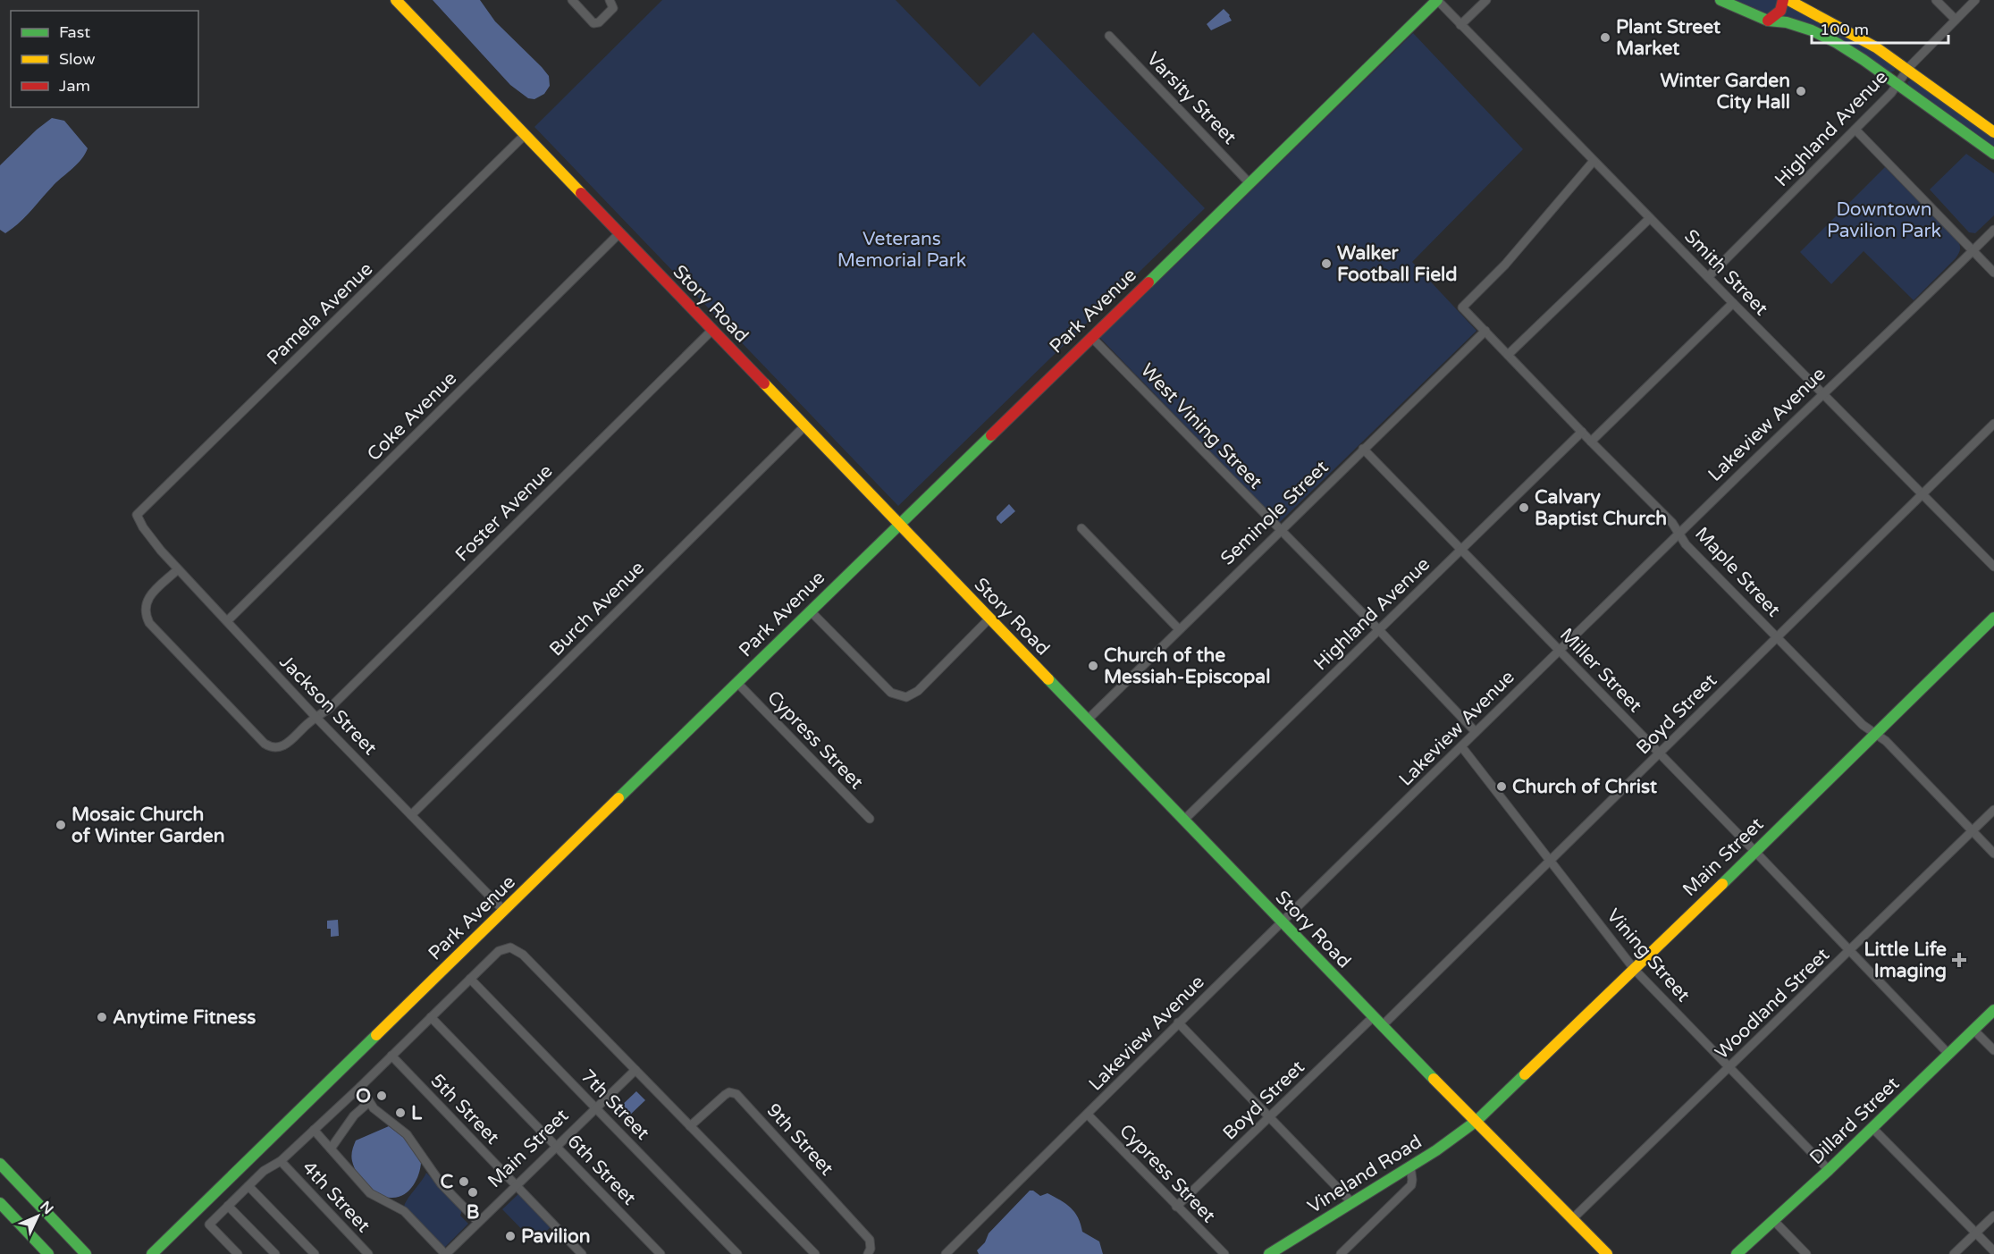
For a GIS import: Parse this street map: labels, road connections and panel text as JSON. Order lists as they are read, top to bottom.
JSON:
{
  "streets": {
    "main road": [
      "Story Road",
      "Park Avenue",
      "Main Street",
      "Dillard Street",
      "Vineland Road"
    ],
    "street": [
      "Varsity Street",
      "Highland Avenue",
      "Smith Street",
      "Pamela Avenue",
      "Coke Avenue",
      "Lakeview Avenue",
      "West Vining Street",
      "Foster Avenue",
      "Seminole Street",
      "Maple Street",
      "Burch Avenue",
      "Miller Street",
      "Jackson Street",
      "Boyd Street",
      "Cypress Street",
      "Vining Street",
      "Woodland Street",
      "7th Street",
      "5th Street",
      "9th Street",
      "6th Street",
      "4th Street"
    ]
  },
  "crossings": [
    ["Varsity Street", "Park Avenue"],
    ["Highland Avenue", "Smith Street"],
    ["Highland Avenue", "Story Road"],
    ["Highland Avenue", "West Vining Street"],
    ["Highland Avenue", "Maple Street"],
    ["Highland Avenue", "Miller Street"],
    ["Smith Street", "Park Avenue"],
    ["Smith Street", "Lakeview Avenue"],
    ["Smith Street", "Maple Street"],
    ["Smith Street", "Boyd Street"],
    ["Story Road", "Park Avenue"],
    ["Story Road", "Pamela Avenue"],
    ["Story Road", "Coke Avenue"],
    ["Story Road", "Lakeview Avenue"],
    ["Story Road", "Foster Avenue"],
    ["Story Road", "Seminole Street"],
    ["Story Road", "Burch Avenue"],
    ["Story Road", "Boyd Street"],
    ["Story Road", "Main Street"],
    ["Story Road", "Woodland Street"],
    ["Story Road", "Vineland Road"],
    ["Park Avenue", "West Vining Street"],
    ["Park Avenue", "Jackson Street"],
    ["Park Avenue", "Cypress Street"],
    ["Pamela Avenue", "Jackson Street"],
    ["Coke Avenue", "Jackson Street"],
    ["Lakeview Avenue", "Maple Street"],
    ["Lakeview Avenue", "Miller Street"],
    ["Lakeview Avenue", "Cypress Street"],
    ["Lakeview Avenue", "Vining Street"],
    ["West Vining Street", "Seminole Street"],
    ["Foster Avenue", "Jackson Street"],
    ["Seminole Street", "Maple Street"],
    ["Seminole Street", "Miller Street"],
    ["Maple Street", "Boyd Street"],
    ["Maple Street", "Main Street"],
    ["Maple Street", "Woodland Street"],
    ["Burch Avenue", "Jackson Street"],
    ["Miller Street", "Boyd Street"],
    ["Miller Street", "Main Street"],
    ["Miller Street", "Woodland Street"],
    ["Miller Street", "Dillard Street"],
    ["Boyd Street", "Cypress Street"],
    ["Boyd Street", "Vining Street"],
    ["Main Street", "Vining Street"],
    ["Main Street", "7th Street"],
    ["Main Street", "5th Street"],
    ["Main Street", "6th Street"],
    ["Main Street", "Vineland Road"],
    ["Vining Street", "Woodland Street"],
    ["Vining Street", "Dillard Street"]
  ],
  "parks": ["Downtown Pavilion Park", "Veterans Memorial Park"],
  "places": {
    "other": [
      "Plant Street Market",
      "Winter Garden City Hall",
      "Walker Football Field",
      "Calvary Baptist Church",
      "Church of the Messiah-Episcopal",
      "Church of Christ",
      "Mosaic Church of Winter Garden",
      "Anytime Fitness",
      "O",
      "L",
      "C",
      "B",
      "Pavilion"
    ],
    "health": ["Little Life Imaging"]
  },
  "legend": ["Fast", "Slow", "Jam"],
  "scale_bar": "100 m",
  "north": "top right"
}
